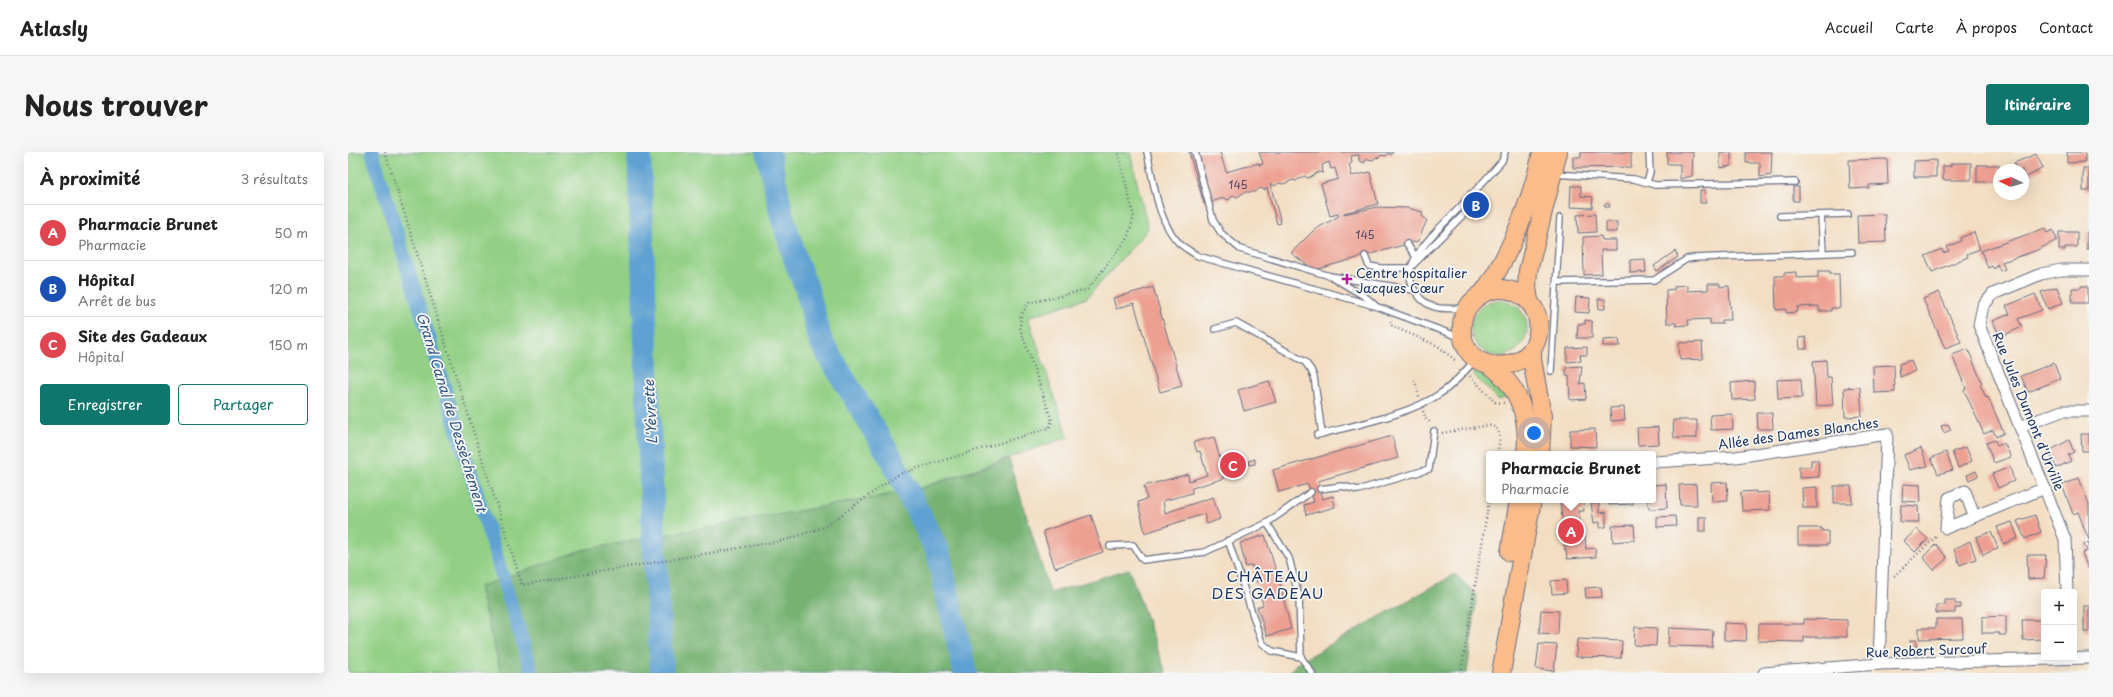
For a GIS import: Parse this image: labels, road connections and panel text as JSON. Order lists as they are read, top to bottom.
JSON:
{
  "streets": {
    "street": ["Rue Jules Dumont d'Urville", "Allée des Dames Blanches", "Rue Robert Surcouf"]
  },
  "crossings": [
    ["Allée des Dames Blanches", "Rue Robert Surcouf"]
  ],
  "districts": ["CHÂTEAU DES GADEAU"],
  "water": ["Grand Canal de Dessèchement", "L'Yèvrette"],
  "places": {
    "health": ["Centre hospitalier Jacques Cœur"]
  },
  "house_numbers": ["145", "145"],
  "north": "left",
  "page": {
    "header": "Atlasly",
    "nav": [
      "Accueil",
      "Carte",
      "À propos",
      "Contact"
    ],
    "title": "Nous trouver",
    "buttons": [
      "Itinéraire",
      ["Enregistrer", "Partager"]
    ],
    "heading": ["À proximité", "3 résultats"],
    "pins": ["B", "C", "A"],
    "list": [
      {
        "mark": "A",
        "name": "Pharmacie Brunet",
        "note": "Pharmacie",
        "value": "50 m"
      },
      {
        "mark": "B",
        "name": "Hôpital",
        "note": "Arrêt de bus",
        "value": "120 m"
      },
      {
        "mark": "C",
        "name": "Site des Gadeaux",
        "note": "Hôpital",
        "value": "150 m"
      }
    ],
    "popup": ["Pharmacie Brunet", "Pharmacie"],
    "map_buttons": ["+", "−"]
  }
}
